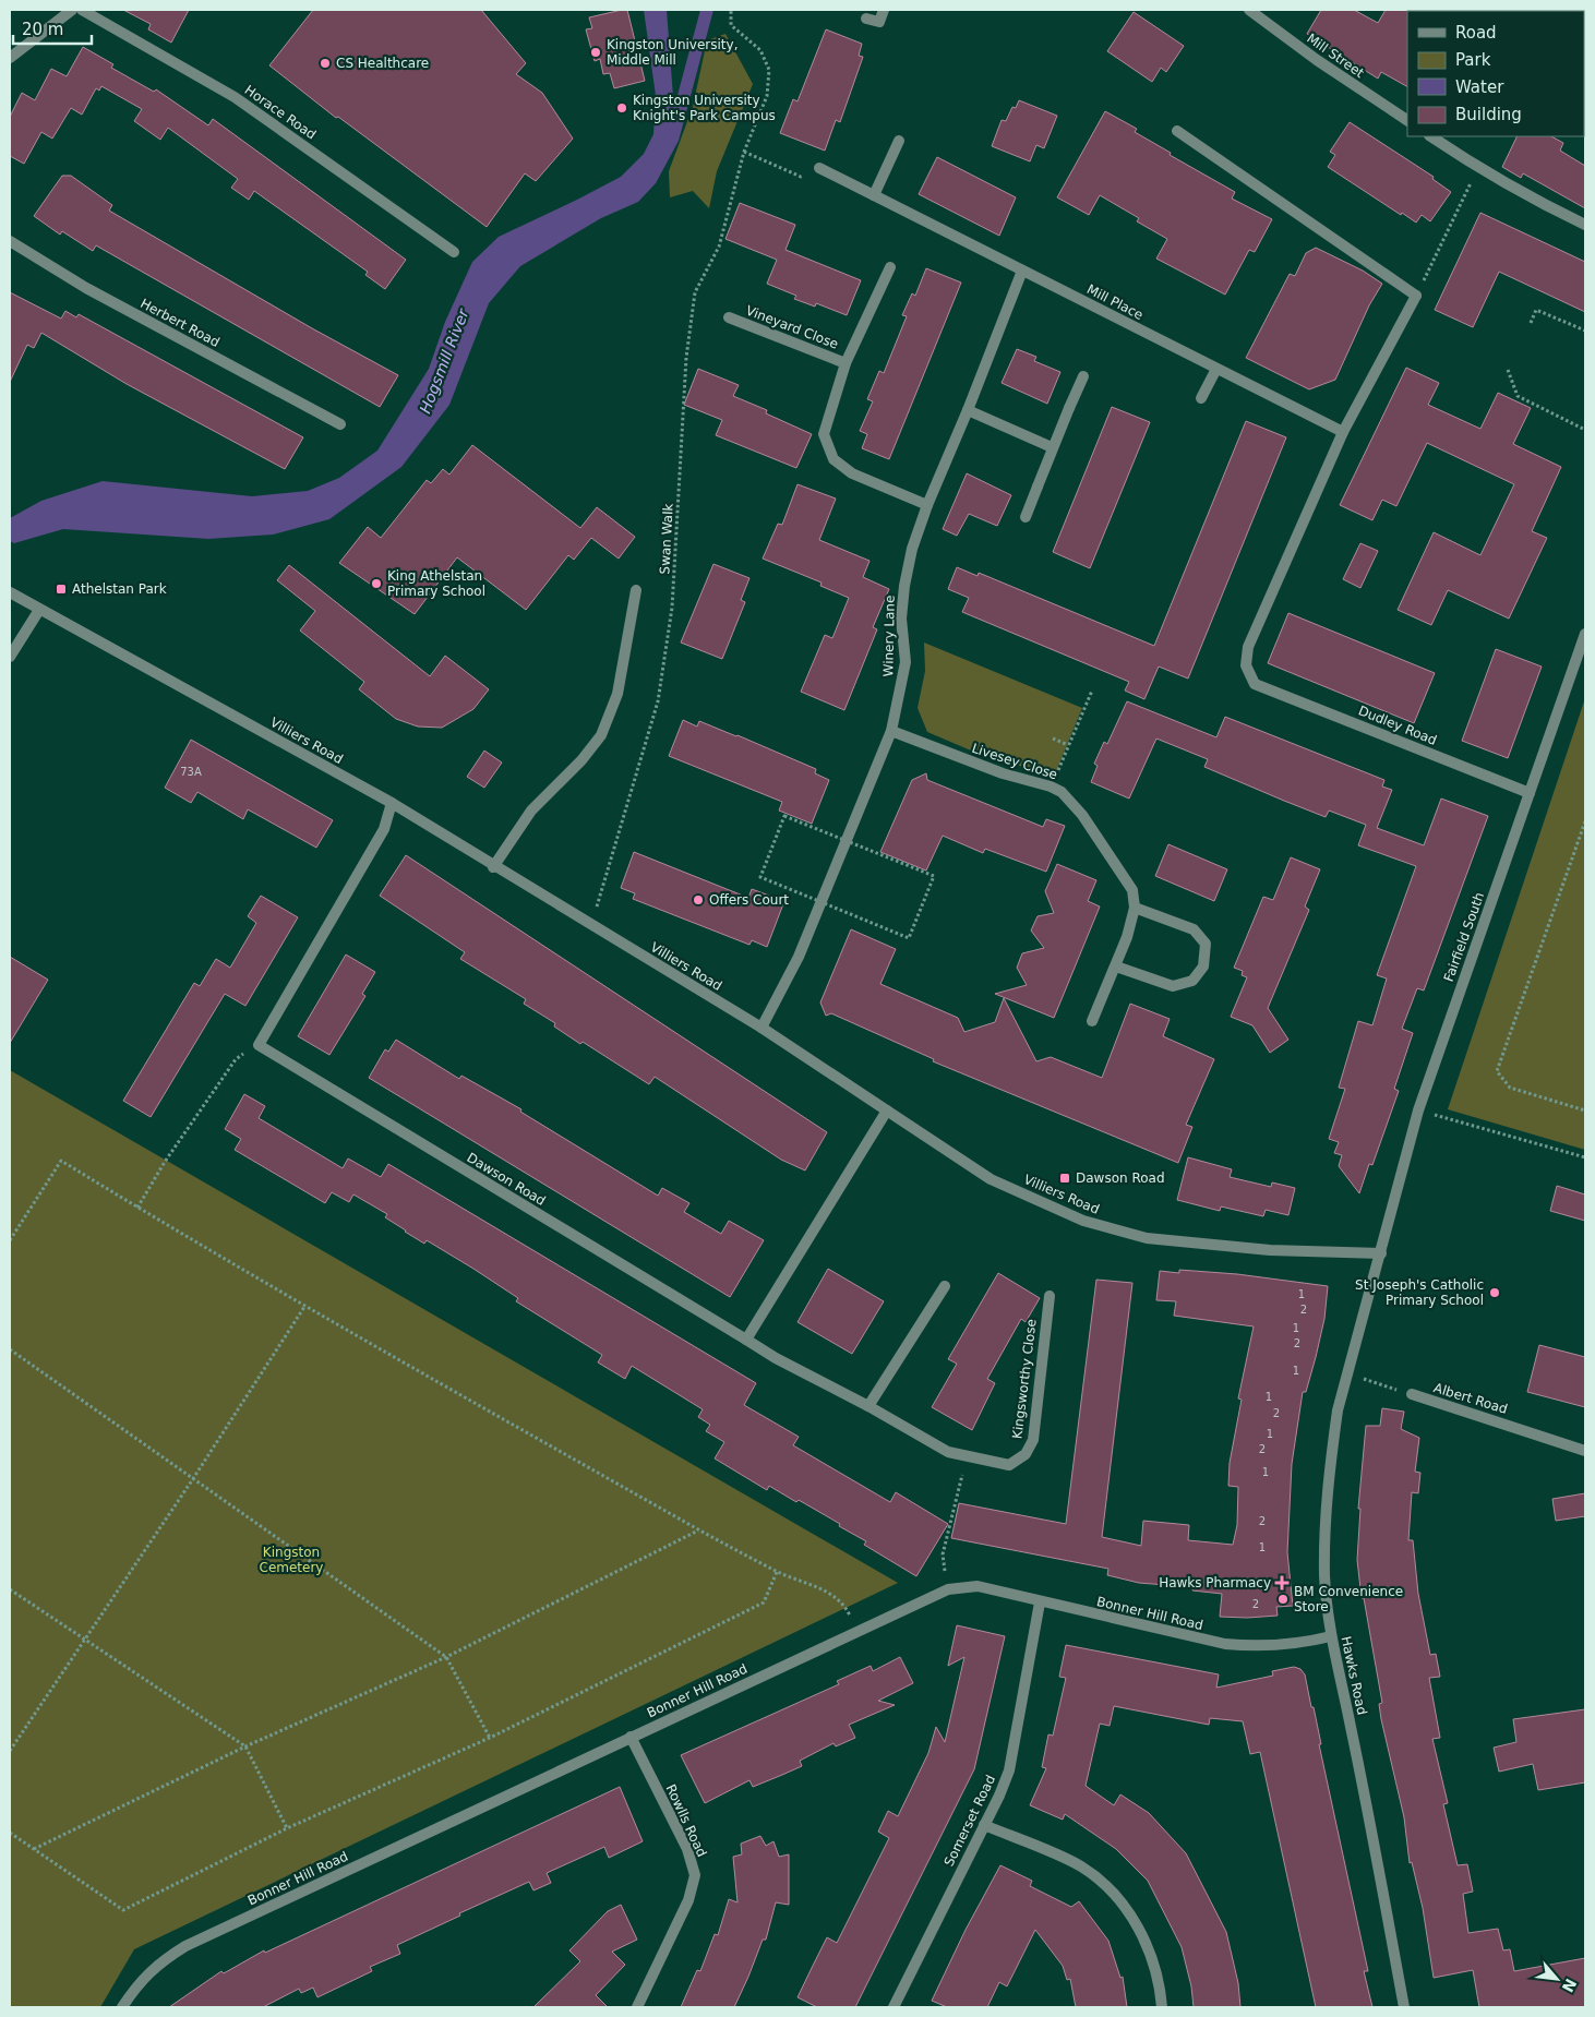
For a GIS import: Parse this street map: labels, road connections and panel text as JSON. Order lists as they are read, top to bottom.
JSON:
{
  "streets": {
    "street": [
      "Mill Street",
      "Horace Road",
      "Mill Place",
      "Herbert Road",
      "Vineyard Close",
      "Winery Lane",
      "Dudley Road",
      "Villiers Road",
      "Livesey Close",
      "Fairfield South",
      "Dawson Road",
      "Kingsworthy Close",
      "Albert Road",
      "Bonner Hill Road",
      "Hawks Road",
      "Rowlls Road",
      "Somerset Road"
    ],
    "path": ["Swan Walk"]
  },
  "crossings": [
    ["Mill Place", "Winery Lane"],
    ["Mill Place", "Dudley Road"],
    ["Vineyard Close", "Winery Lane"],
    ["Swan Walk", "Villiers Road"],
    ["Winery Lane", "Villiers Road"],
    ["Winery Lane", "Livesey Close"],
    ["Dudley Road", "Fairfield South"],
    ["Villiers Road", "Fairfield South"],
    ["Villiers Road", "Hawks Road"],
    ["Fairfield South", "Hawks Road"],
    ["Dawson Road", "Kingsworthy Close"],
    ["Bonner Hill Road", "Hawks Road"],
    ["Bonner Hill Road", "Rowlls Road"],
    ["Bonner Hill Road", "Somerset Road"]
  ],
  "water": ["Hogsmill River"],
  "parks": ["Kingston Cemetery"],
  "places": {
    "other": [
      "Kingston University, Middle Mill",
      "CS Healthcare",
      "Kingston University Knight's Park Campus",
      "King Athelstan Primary School",
      "Offers Court",
      "St Joseph's Catholic Primary School",
      "BM Convenience Store"
    ],
    "transit": ["Athelstan Park", "Dawson Road"],
    "health": ["Hawks Pharmacy"]
  },
  "house_numbers": [
    "73A",
    "1",
    "2",
    "1",
    "2",
    "1",
    "1",
    "2",
    "1",
    "2",
    "1",
    "2",
    "1",
    "2"
  ],
  "legend": [
    "Road",
    "Park",
    "Water",
    "Building"
  ],
  "scale_bar": "20 m",
  "north": "bottom right"
}
